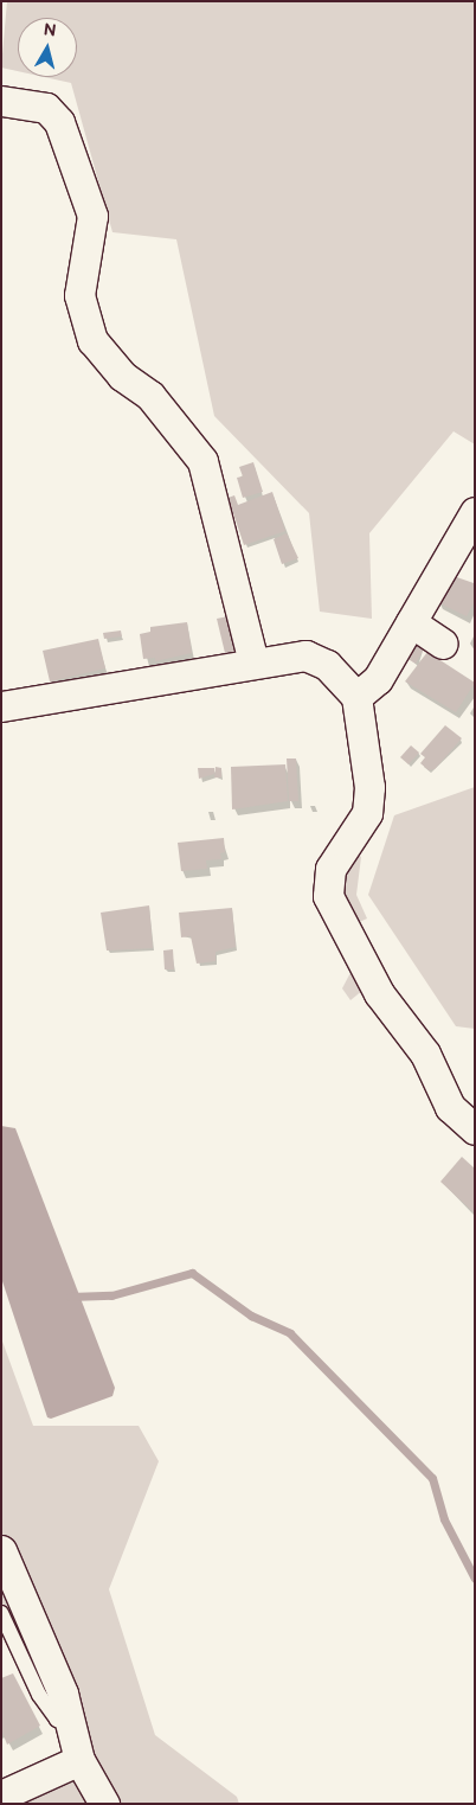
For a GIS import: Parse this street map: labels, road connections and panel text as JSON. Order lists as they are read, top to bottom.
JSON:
{
  "north": "top"
}
